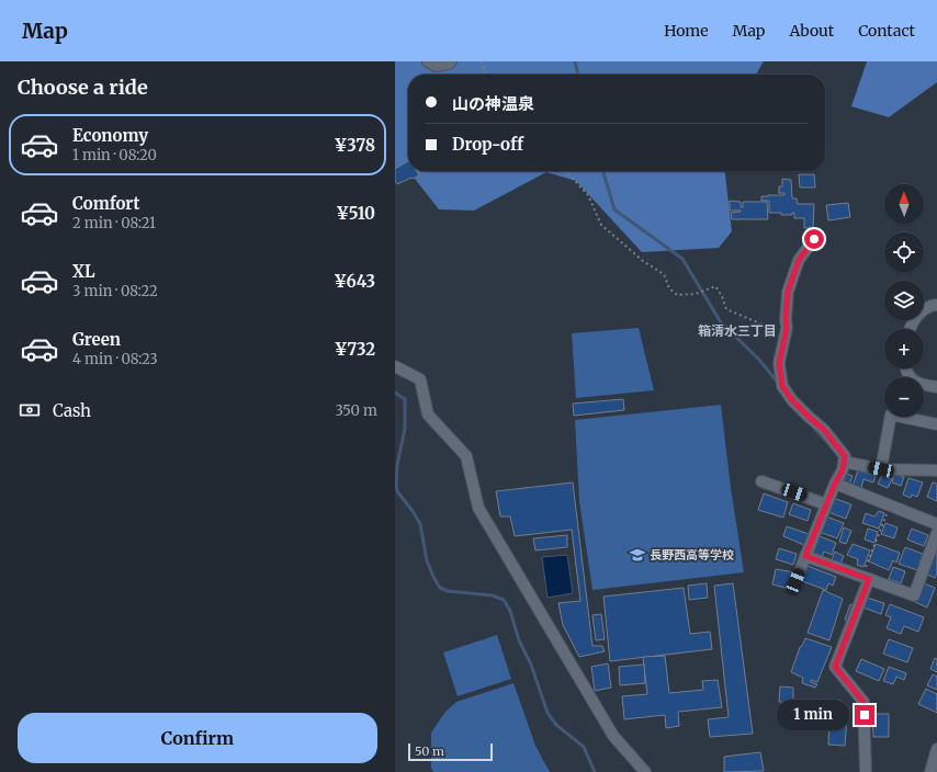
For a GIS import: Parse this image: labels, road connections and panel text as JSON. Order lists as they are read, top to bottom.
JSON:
{
  "districts": ["箱清水三丁目"],
  "places": {
    "school or university": ["長野西高等学校"]
  },
  "scale_bar": "50 m",
  "north": "top",
  "page": {
    "header": "Map",
    "nav": [
      "Home",
      "Map",
      "About",
      "Contact"
    ],
    "heading": "Choose a ride",
    "banner": ["山の神温泉", "Drop-off"],
    "list": [
      {
        "name": "Economy",
        "note": "1 min · 08:20",
        "value": "¥378"
      },
      {
        "name": "Comfort",
        "note": "2 min · 08:21",
        "value": "¥510"
      },
      {
        "name": "XL",
        "note": "3 min · 08:22",
        "value": "¥643"
      },
      {
        "name": "Green",
        "note": "4 min · 08:23",
        "value": "¥732"
      }
    ],
    "map_buttons": ["+", "−"],
    "pay": ["Cash", "350 m"],
    "bubble": "1 min",
    "buttons": "Confirm",
    "scale": "50 m"
  }
}
